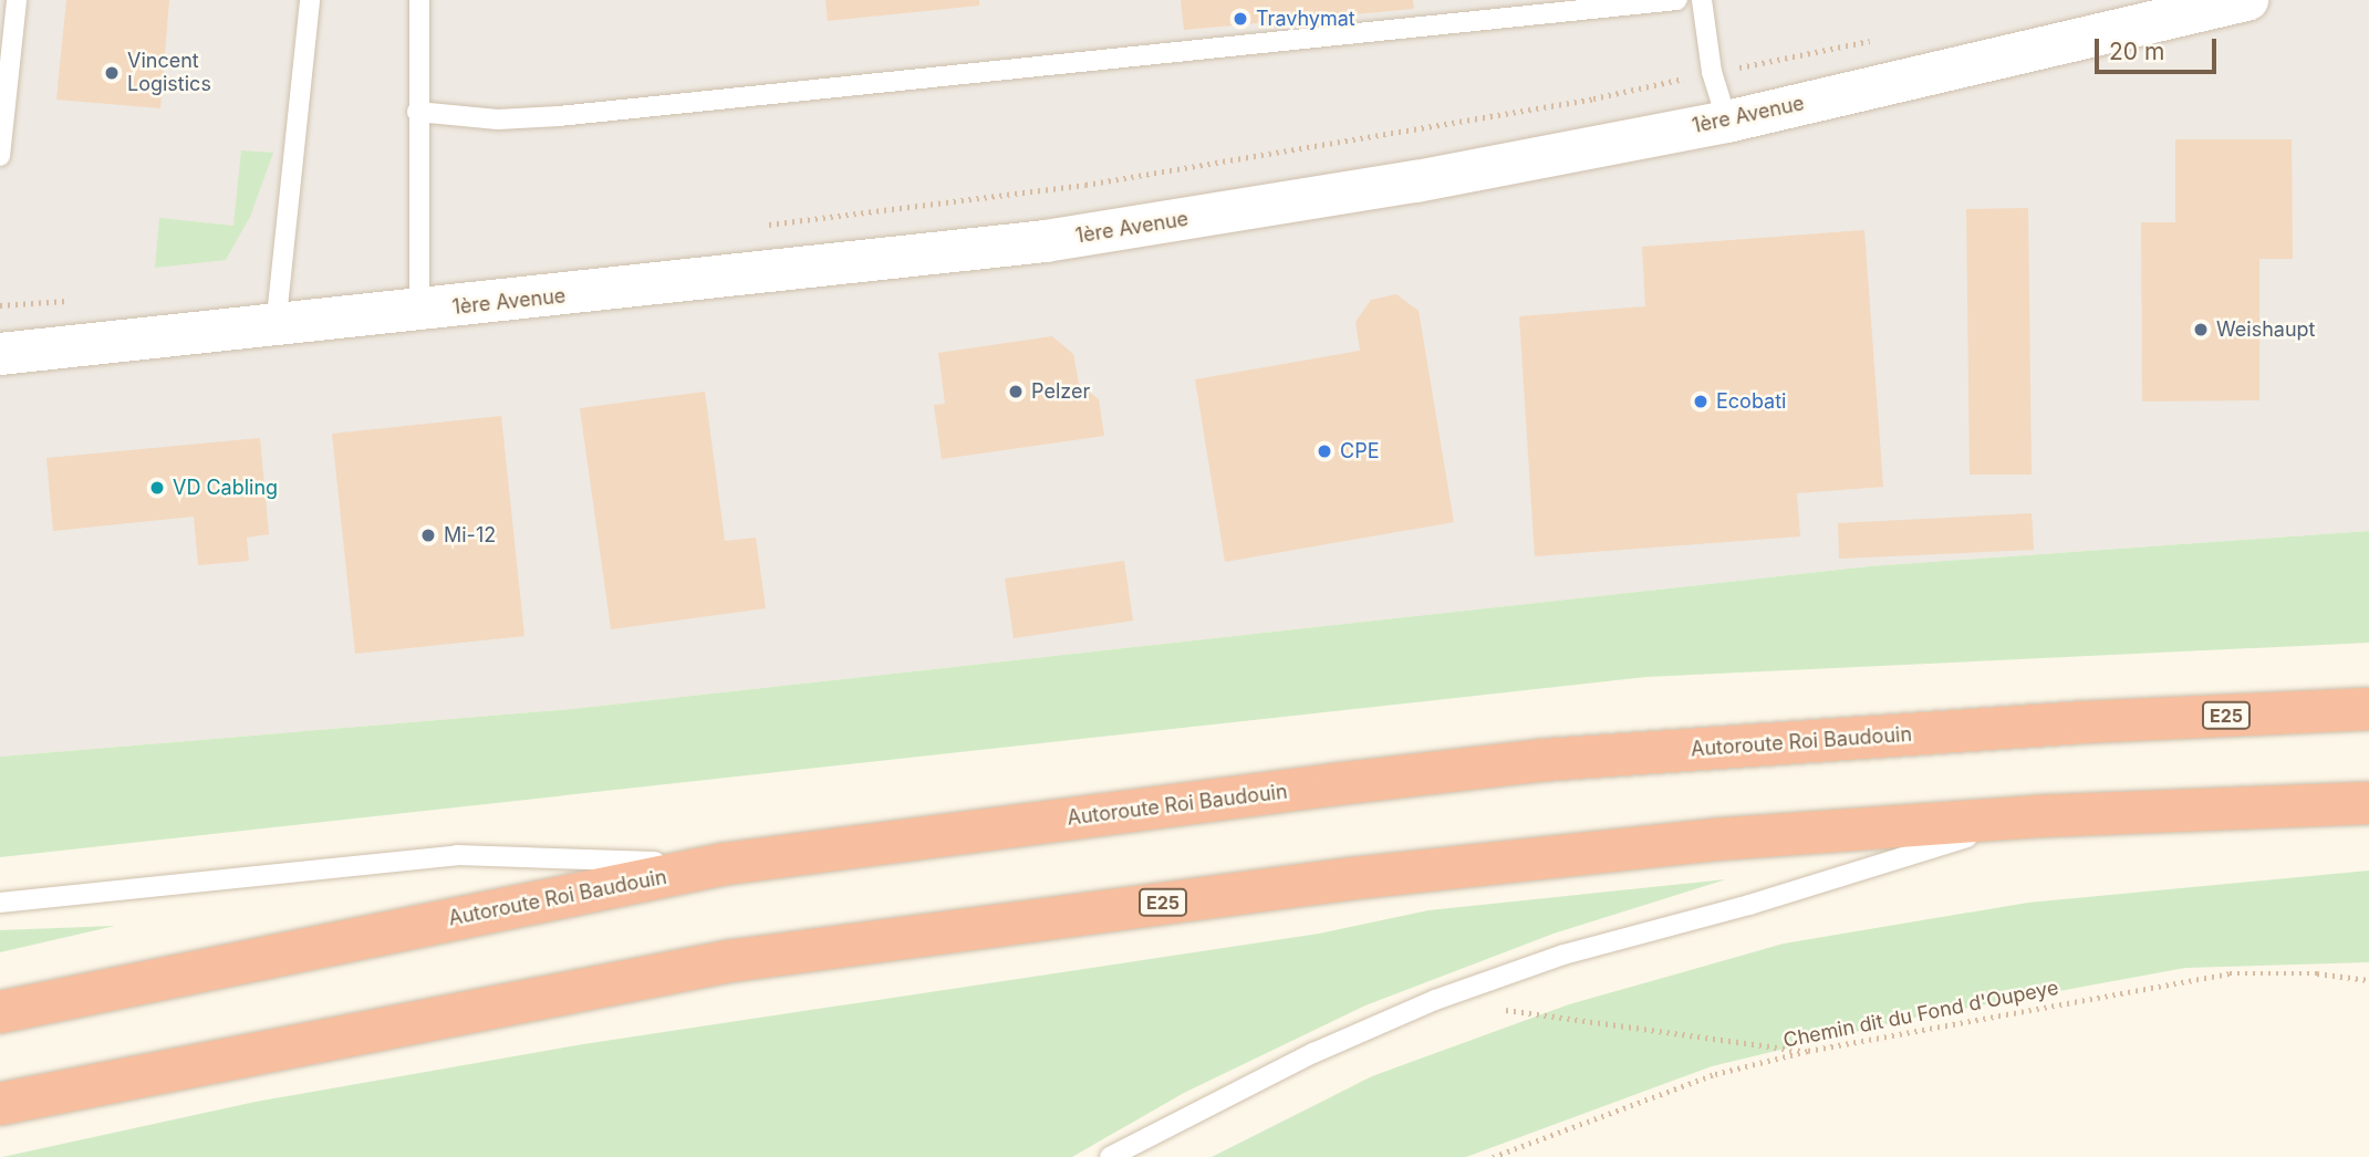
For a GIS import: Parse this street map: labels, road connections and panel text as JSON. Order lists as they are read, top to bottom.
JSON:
{
  "streets": {
    "highway": ["E25", "Autoroute Roi Baudouin"],
    "street": ["1ère Avenue"],
    "path": ["Chemin dit du Fond d'Oupeye"]
  },
  "places": [
    "Travhymat",
    "Vincent Logistics",
    "Weishaupt",
    "Pelzer",
    "Ecobati",
    "CPE",
    "VD Cabling",
    "Mi-12"
  ],
  "scale_bar": "20 m"
}
